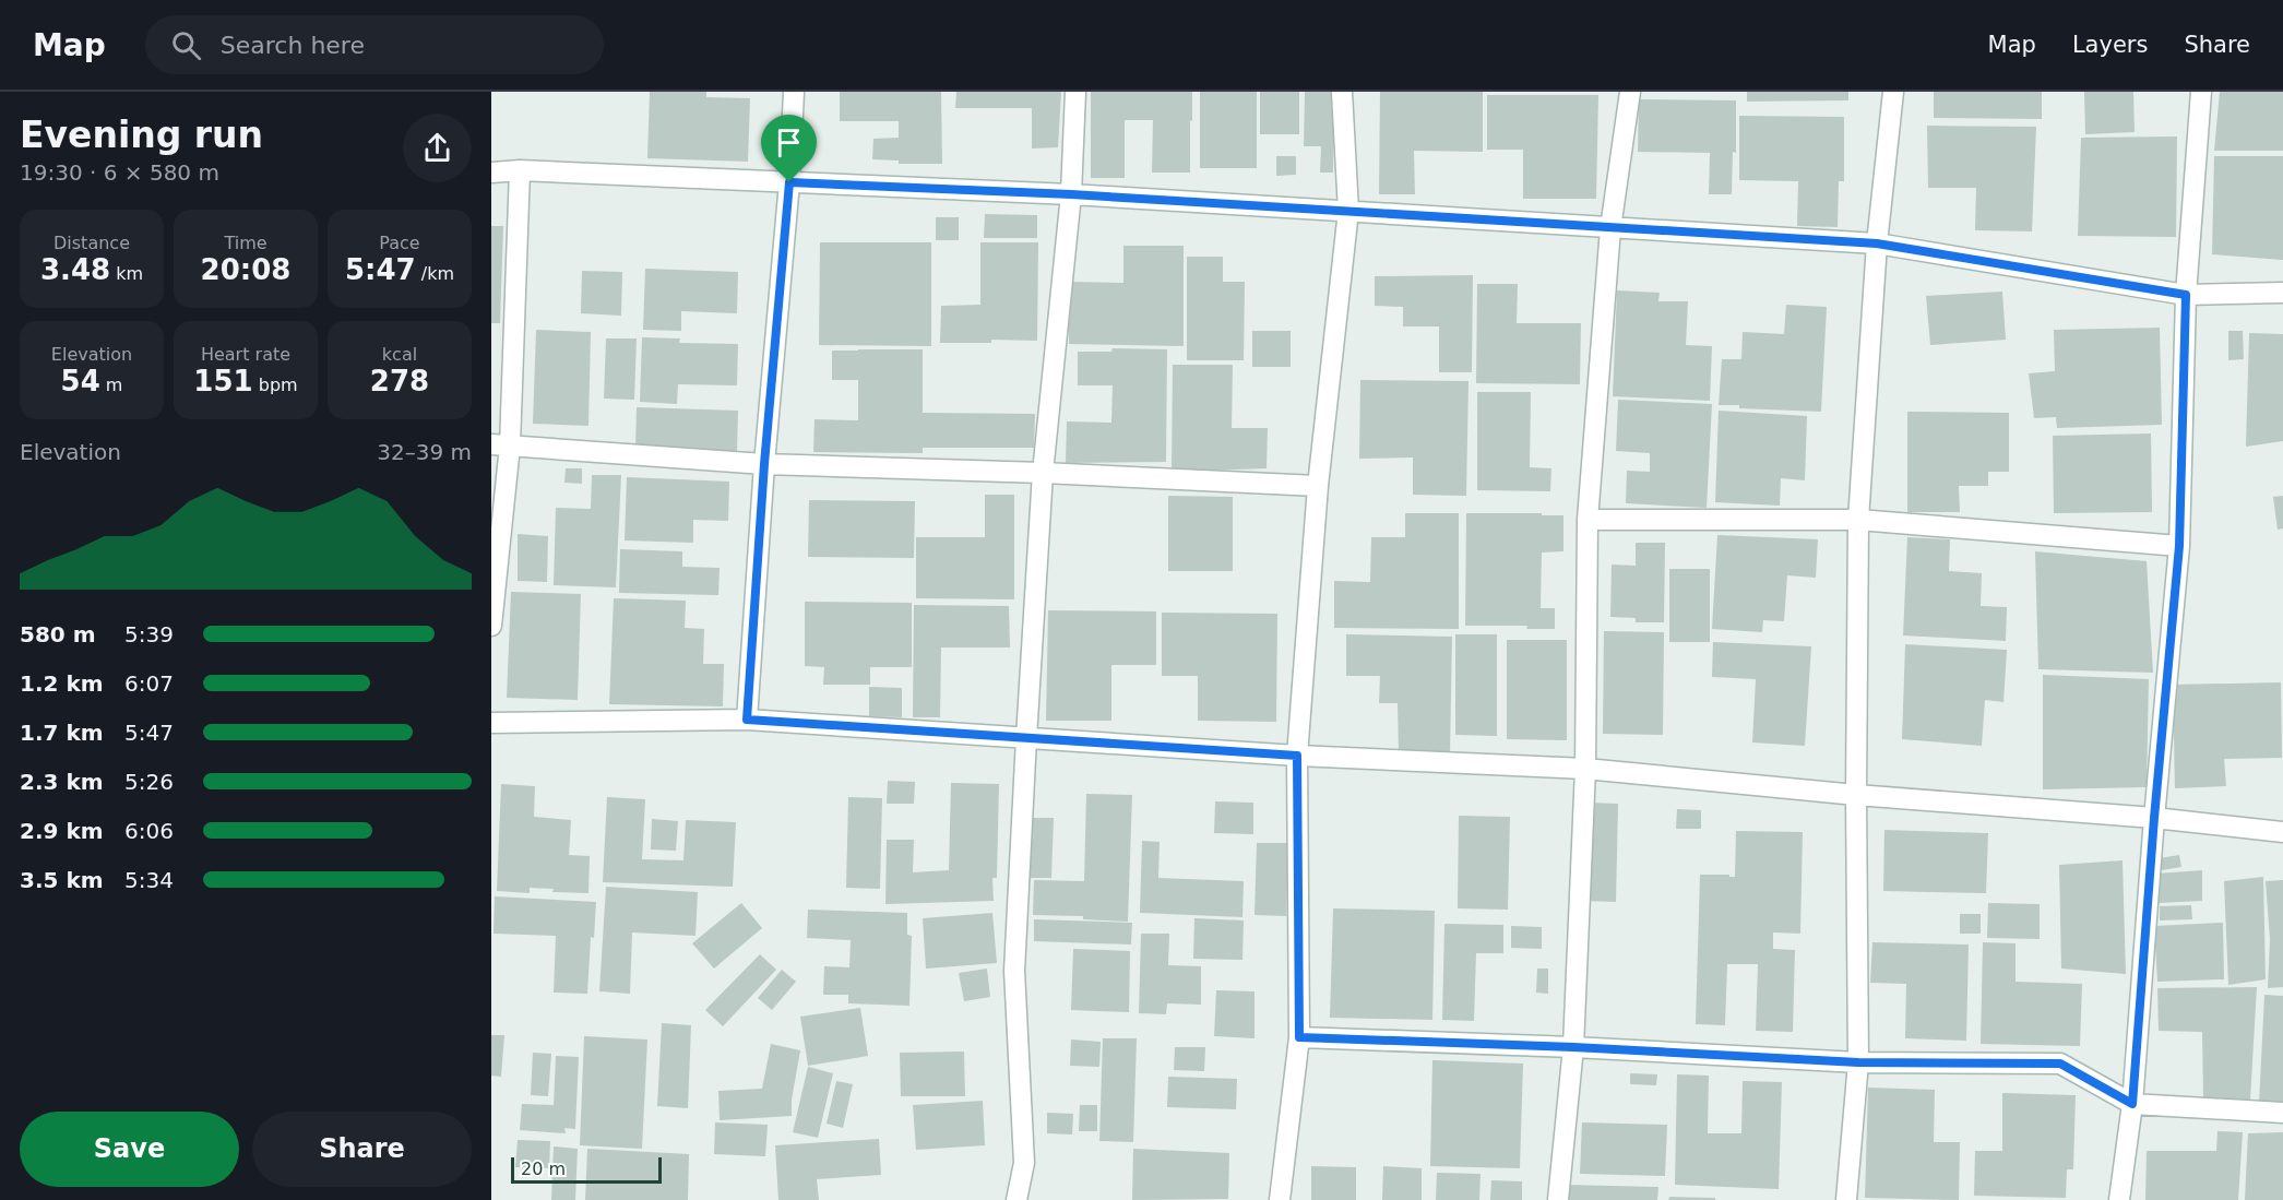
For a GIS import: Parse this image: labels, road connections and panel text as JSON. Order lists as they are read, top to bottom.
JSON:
{
  "scale_bar": "20 m",
  "page": {
    "header": "Map",
    "search": "Search here",
    "nav": ["Map", "Layers", "Share"],
    "heading": ["Evening run", "19:30 · 6 × 580 m"],
    "stats": [
      ["Distance", "3.48 km"],
      ["Time", "20:08"],
      ["Pace", "5:47 /km"],
      ["Elevation", "54 m"],
      ["Heart rate", "151 bpm"],
      ["kcal", "278"]
    ],
    "chart": ["Elevation", "32–39 m"],
    "list": [
      {
        "name": "580 m",
        "note": "5:39"
      },
      {
        "name": "1.2 km",
        "note": "6:07"
      },
      {
        "name": "1.7 km",
        "note": "5:47"
      },
      {
        "name": "2.3 km",
        "note": "5:26"
      },
      {
        "name": "2.9 km",
        "note": "6:06"
      },
      {
        "name": "3.5 km",
        "note": "5:34"
      }
    ],
    "buttons": ["Save", "Share"],
    "scale": "20 m"
  }
}
